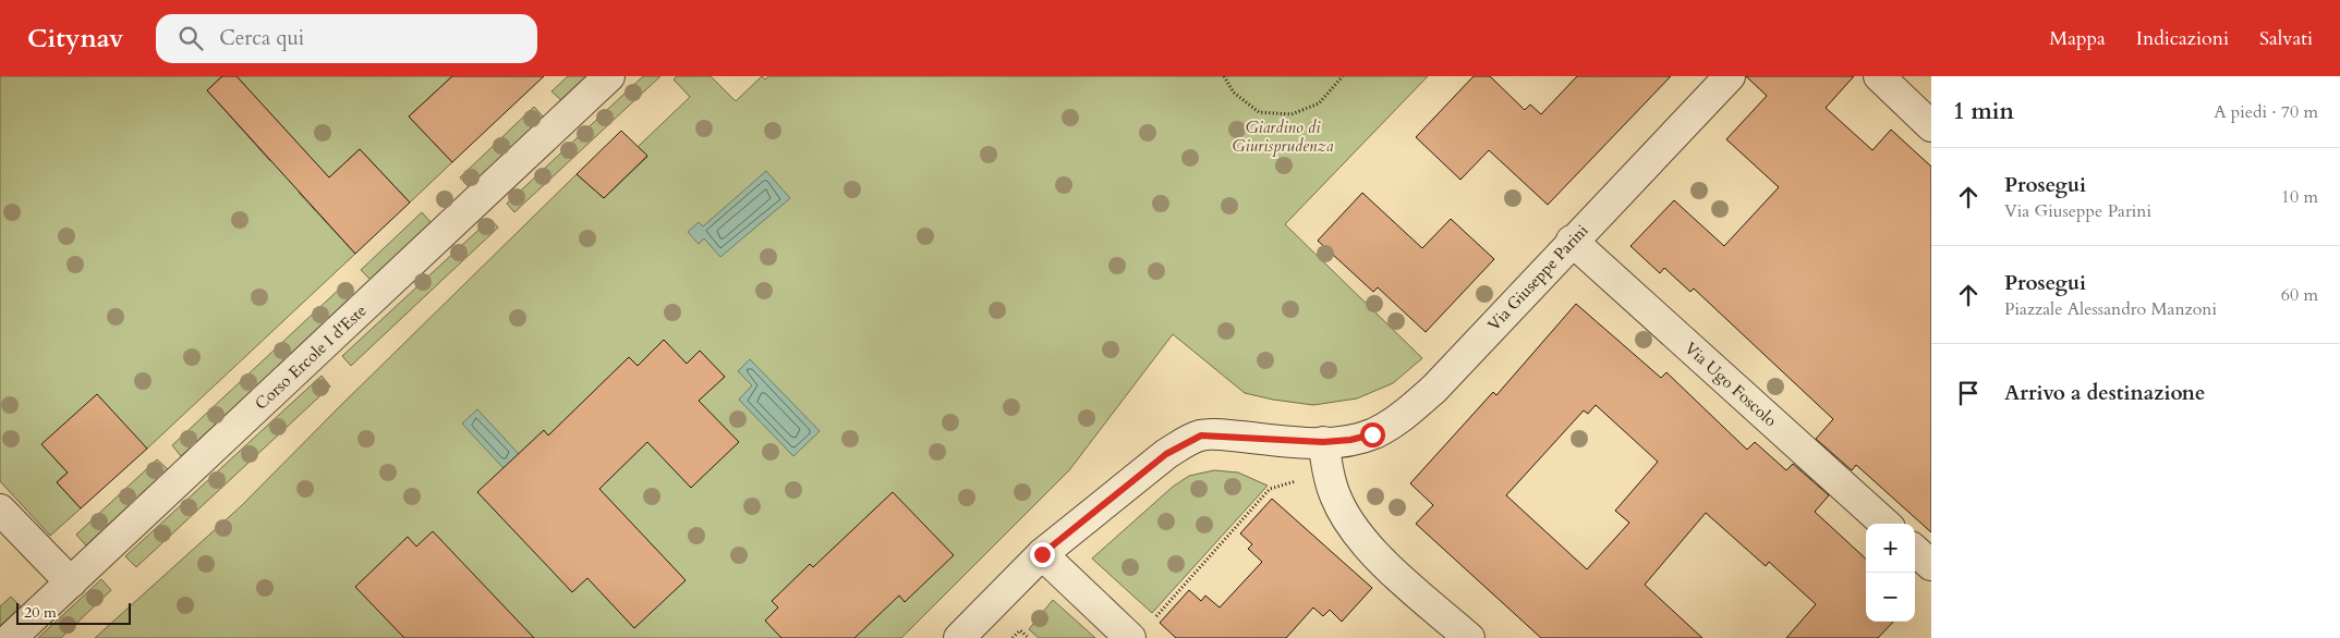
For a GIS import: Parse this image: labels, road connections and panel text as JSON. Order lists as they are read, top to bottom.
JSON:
{
  "streets": {
    "street": ["Via Giuseppe Parini", "Corso Ercole I d'Este", "Via Ugo Foscolo"]
  },
  "crossings": [
    ["Via Giuseppe Parini", "Via Ugo Foscolo"]
  ],
  "parks": ["Giardino di Giurisprudenza"],
  "scale_bar": "20 m",
  "page": {
    "header": "Citynav",
    "search": "Cerca qui",
    "nav": ["Mappa", "Indicazioni", "Salvati"],
    "heading": ["1 min", "A piedi · 70 m"],
    "list": [
      ["Prosegui", "Via Giuseppe Parini", "10 m"],
      ["Prosegui", "Piazzale Alessandro Manzoni", "60 m"],
      "Arrivo a destinazione"
    ],
    "map_buttons": ["+", "−"],
    "scale": "20 m"
  }
}
